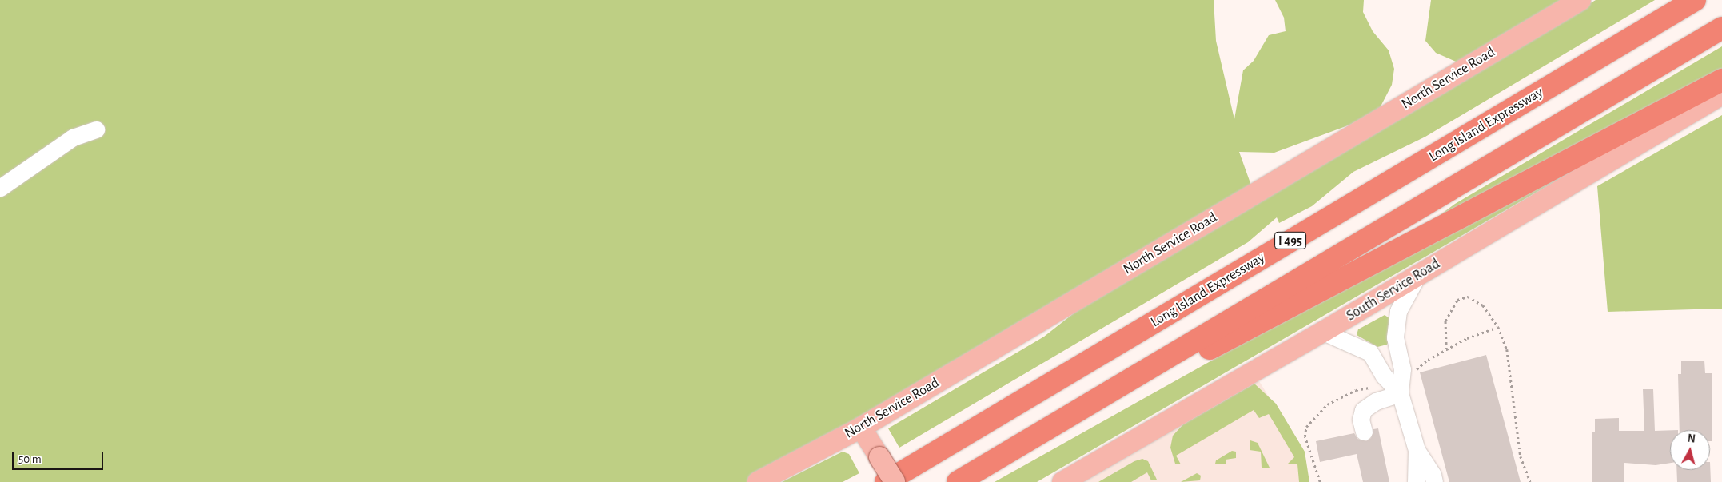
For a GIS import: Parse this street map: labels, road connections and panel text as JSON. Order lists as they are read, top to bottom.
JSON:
{
  "streets": {
    "highway": ["Long Island Expressway", "I 495"],
    "main road": ["North Service Road", "South Service Road"]
  },
  "scale_bar": "50 m",
  "north": "top"
}
